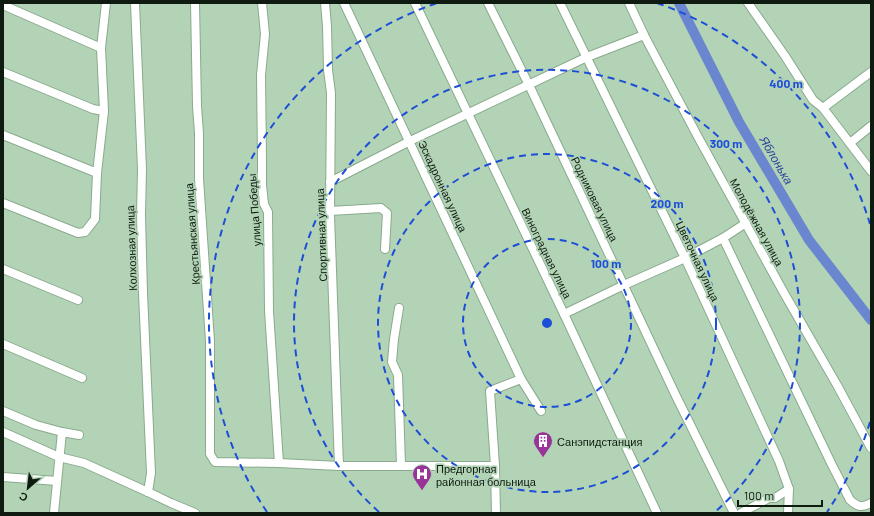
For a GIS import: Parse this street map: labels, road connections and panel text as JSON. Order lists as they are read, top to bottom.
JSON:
{
  "streets": {
    "street": [
      "Эскадронная улица",
      "Родниковая улица",
      "улица Победы",
      "Молодёжная улица",
      "Крестьянская улица",
      "Спортивная улица",
      "Колхозная улица",
      "Виноградная улица",
      "Цветочная улица"
    ]
  },
  "crossings": [
    ["улица Победы", "Крестьянская улица"]
  ],
  "water": ["Яблонька"],
  "places": {
    "building": ["Санэпидстанция"],
    "hospital": ["Предгорная районная больница"]
  },
  "scale_bar": "100 m",
  "north": "bottom left",
  "rings": [
    "400 m",
    "300 m",
    "200 m",
    "100 m"
  ]
}
